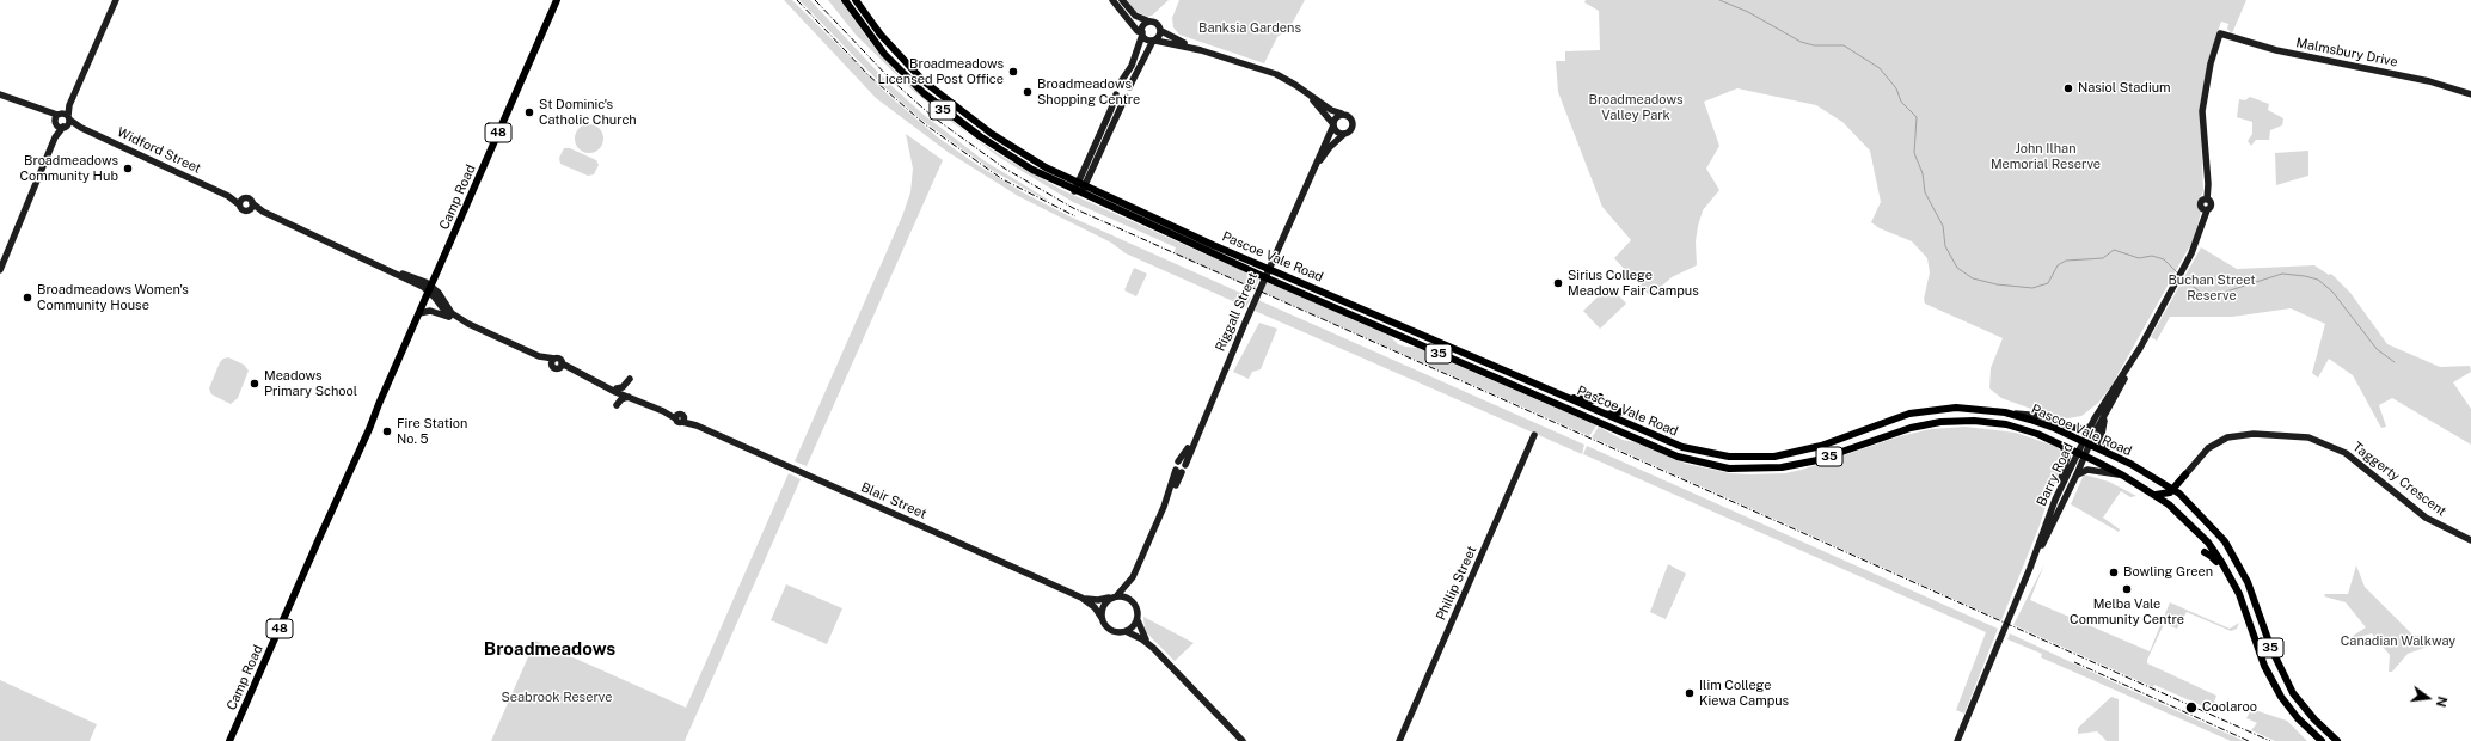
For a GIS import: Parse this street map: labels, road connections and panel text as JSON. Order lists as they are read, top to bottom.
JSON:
{
  "streets": {
    "main road": [
      "35",
      "48",
      "Camp Road",
      "Pascoe Vale Road"
    ],
    "street": [
      "Malmsbury Drive",
      "Widford Street",
      "Riggall Street",
      "Barry Road",
      "Taggerty Crescent",
      "Blair Street",
      "Phillip Street"
    ]
  },
  "crossings": [
    ["Malmsbury Drive", "Barry Road"],
    ["Pascoe Vale Road", "Barry Road"]
  ],
  "districts": ["Broadmeadows"],
  "parks": [
    "Banksia Gardens",
    "Broadmeadows Valley Park",
    "John Ilhan Memorial Reserve",
    "Buchan Street Reserve",
    "Canadian Walkway",
    "Seabrook Reserve"
  ],
  "places": [
    "Broadmeadows Licensed Post Office",
    "Nasiol Stadium",
    "Broadmeadows Shopping Centre",
    "St Dominic's Catholic Church",
    "Broadmeadows Community Hub",
    "Sirius College Meadow Fair Campus",
    "Broadmeadows Women's Community House",
    "Meadows Primary School",
    "Fire Station No. 5",
    "Bowling Green",
    "Melba Vale Community Centre",
    "Ilim College Kiewa Campus",
    "Coolaroo"
  ],
  "north": "right"
}
